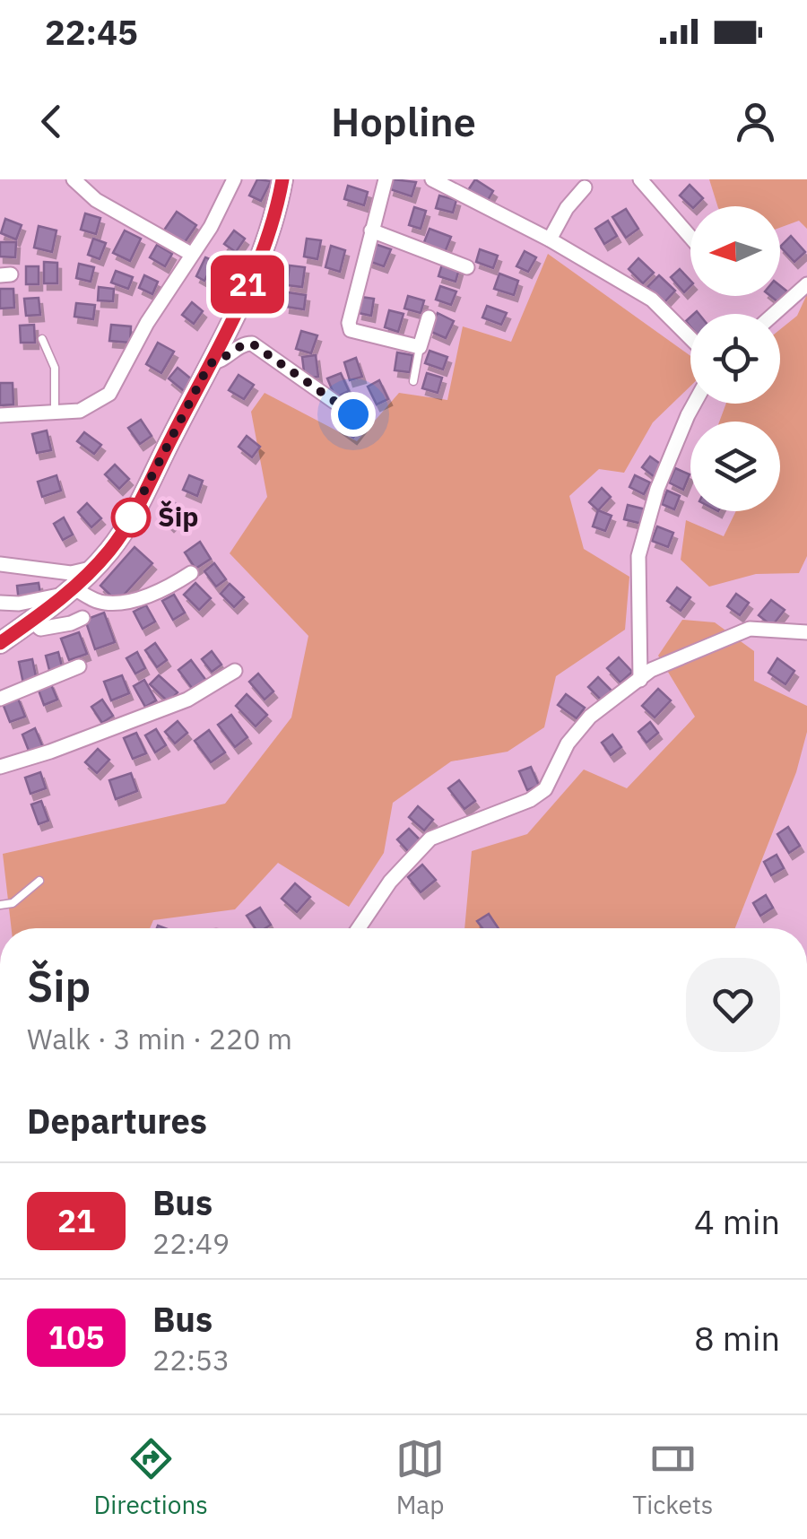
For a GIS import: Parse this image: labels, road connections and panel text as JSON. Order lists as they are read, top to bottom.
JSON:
{
  "places": ["Šip"],
  "lines": ["bus line 21"],
  "north": "left",
  "page": {
    "status": "22:45",
    "header": "Hopline",
    "on_map": "21",
    "heading": [
      ["Šip", "Walk · 3 min · 220 m"],
      "Departures"
    ],
    "list": [
      {
        "mark": "21",
        "name": "Bus",
        "note": "22:49",
        "value": "4 min"
      },
      {
        "mark": "105",
        "name": "Bus",
        "note": "22:53",
        "value": "8 min"
      }
    ],
    "tabs": ["Directions", "Map", "Tickets"]
  }
}
